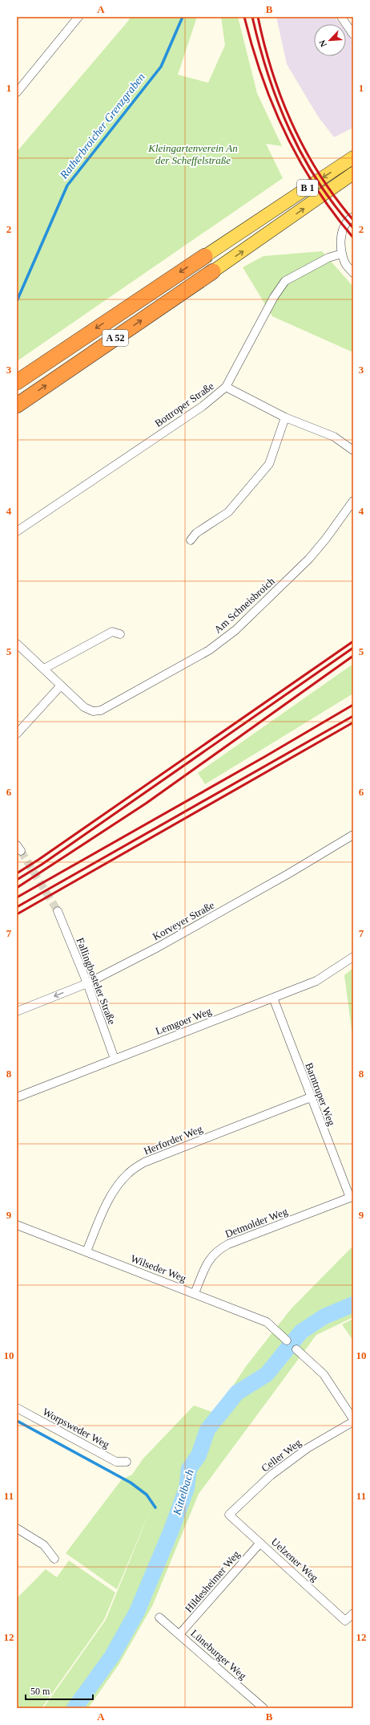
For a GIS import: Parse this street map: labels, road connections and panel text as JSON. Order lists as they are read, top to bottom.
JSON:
{
  "streets": {
    "highway": ["A 52"],
    "main road": ["B 1"],
    "street": [
      "Bottroper Straße",
      "Am Schneisbroich",
      "Korveyer Straße",
      "Fallingbosteler Straße",
      "Lemgoer Weg",
      "Barntruper Weg",
      "Herforder Weg",
      "Detmolder Weg",
      "Wilseder Weg",
      "Worpsweder Weg",
      "Celler Weg",
      "Uelzener Weg",
      "Hildesheimer Weg",
      "Lüneburger Weg"
    ]
  },
  "crossings": [
    ["B 1", "A 52"],
    ["Korveyer Straße", "Fallingbosteler Straße"],
    ["Fallingbosteler Straße", "Lemgoer Weg"],
    ["Lemgoer Weg", "Barntruper Weg"],
    ["Barntruper Weg", "Herforder Weg"],
    ["Barntruper Weg", "Detmolder Weg"],
    ["Herforder Weg", "Wilseder Weg"],
    ["Detmolder Weg", "Wilseder Weg"],
    ["Celler Weg", "Uelzener Weg"],
    ["Uelzener Weg", "Hildesheimer Weg"],
    ["Hildesheimer Weg", "Lüneburger Weg"]
  ],
  "water": ["Ratherbroicher Grenzgraben", "Kittelbach"],
  "parks": ["Kleingartenverein An der Scheffelstraße"],
  "scale_bar": "50 m",
  "north": "bottom left",
  "grid": {
    "columns": ["A", "B"],
    "rows": [
      "1",
      "2",
      "3",
      "4",
      "5",
      "6",
      "7",
      "8",
      "9",
      "10",
      "11",
      "12"
    ]
  }
}
